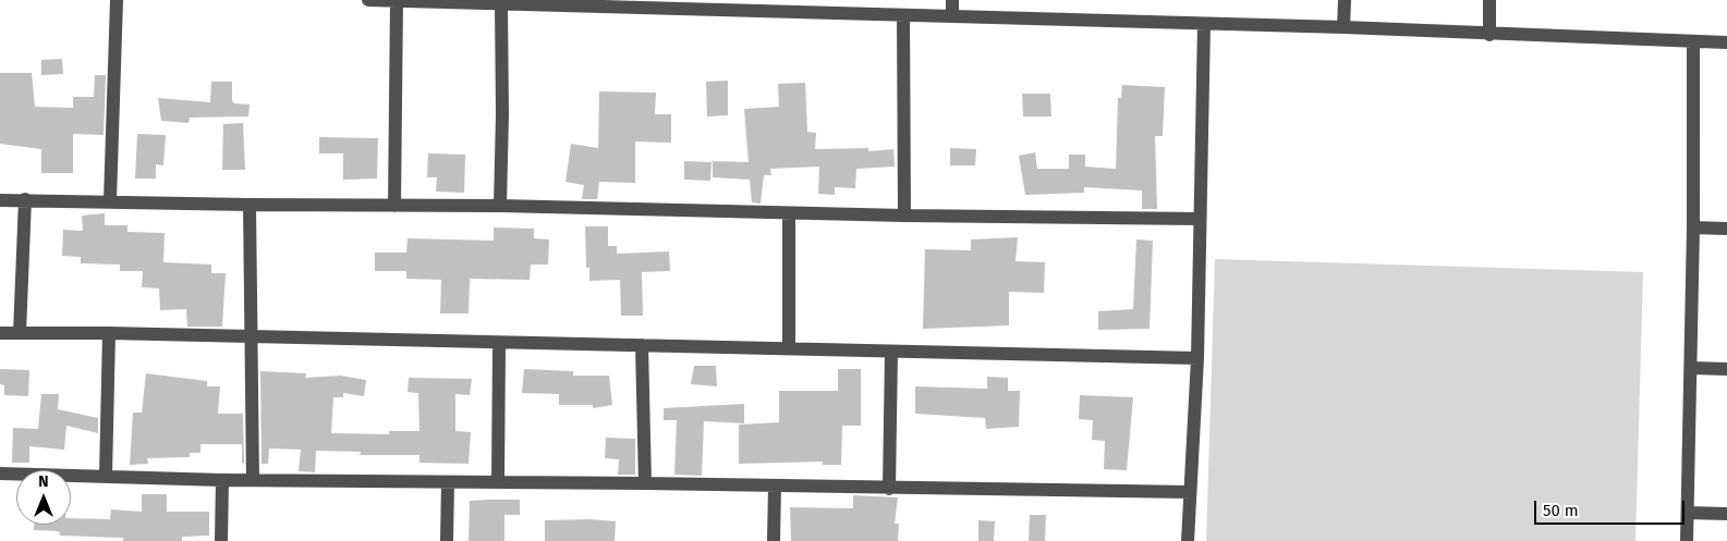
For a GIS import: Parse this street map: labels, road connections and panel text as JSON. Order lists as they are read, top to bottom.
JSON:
{
  "scale_bar": "50 m",
  "north": "top"
}
